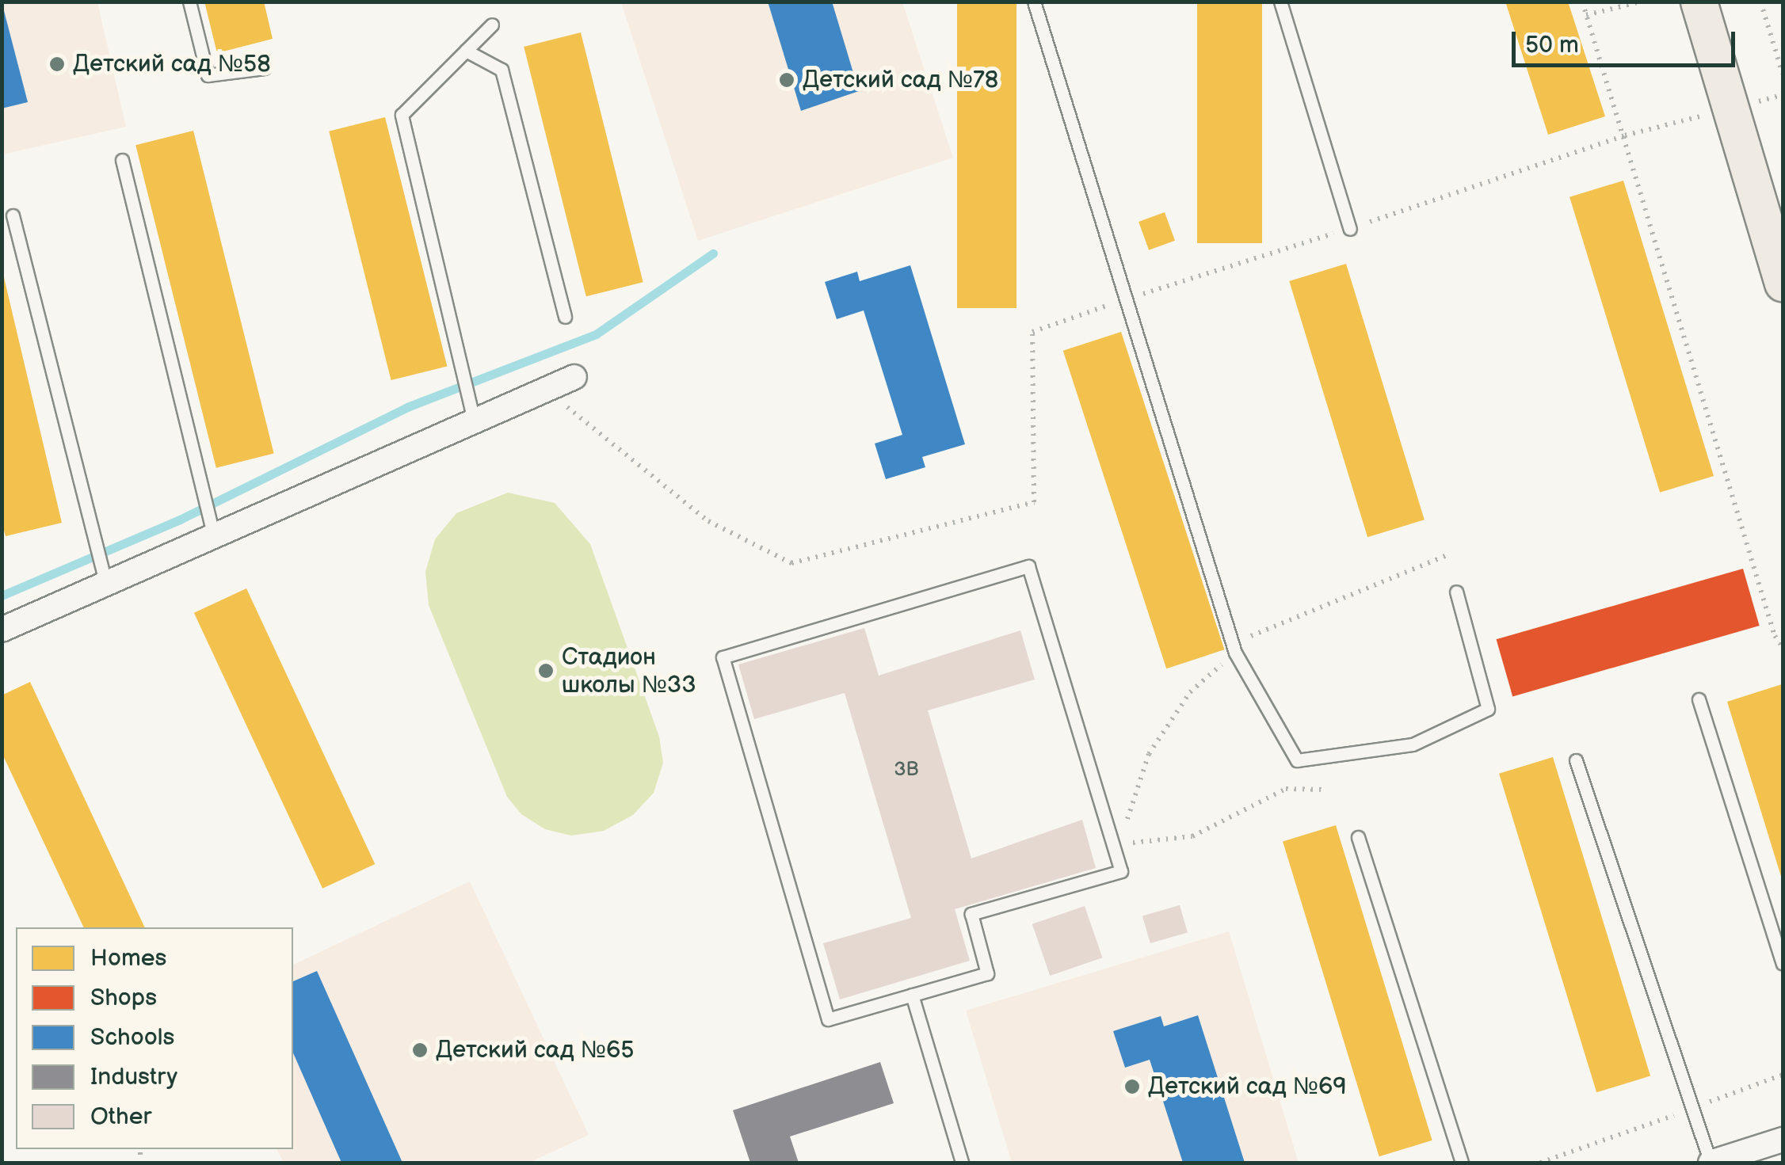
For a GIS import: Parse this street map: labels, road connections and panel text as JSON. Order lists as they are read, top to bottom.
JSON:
{
  "places": [
    "Детский сад №58",
    "Детский сад №78",
    "Стадион школы №33",
    "Детский сад №65",
    "Детский сад №69"
  ],
  "house_numbers": ["3В"],
  "legend": [
    "Homes",
    "Shops",
    "Schools",
    "Industry",
    "Other"
  ],
  "scale_bar": "50 m"
}
